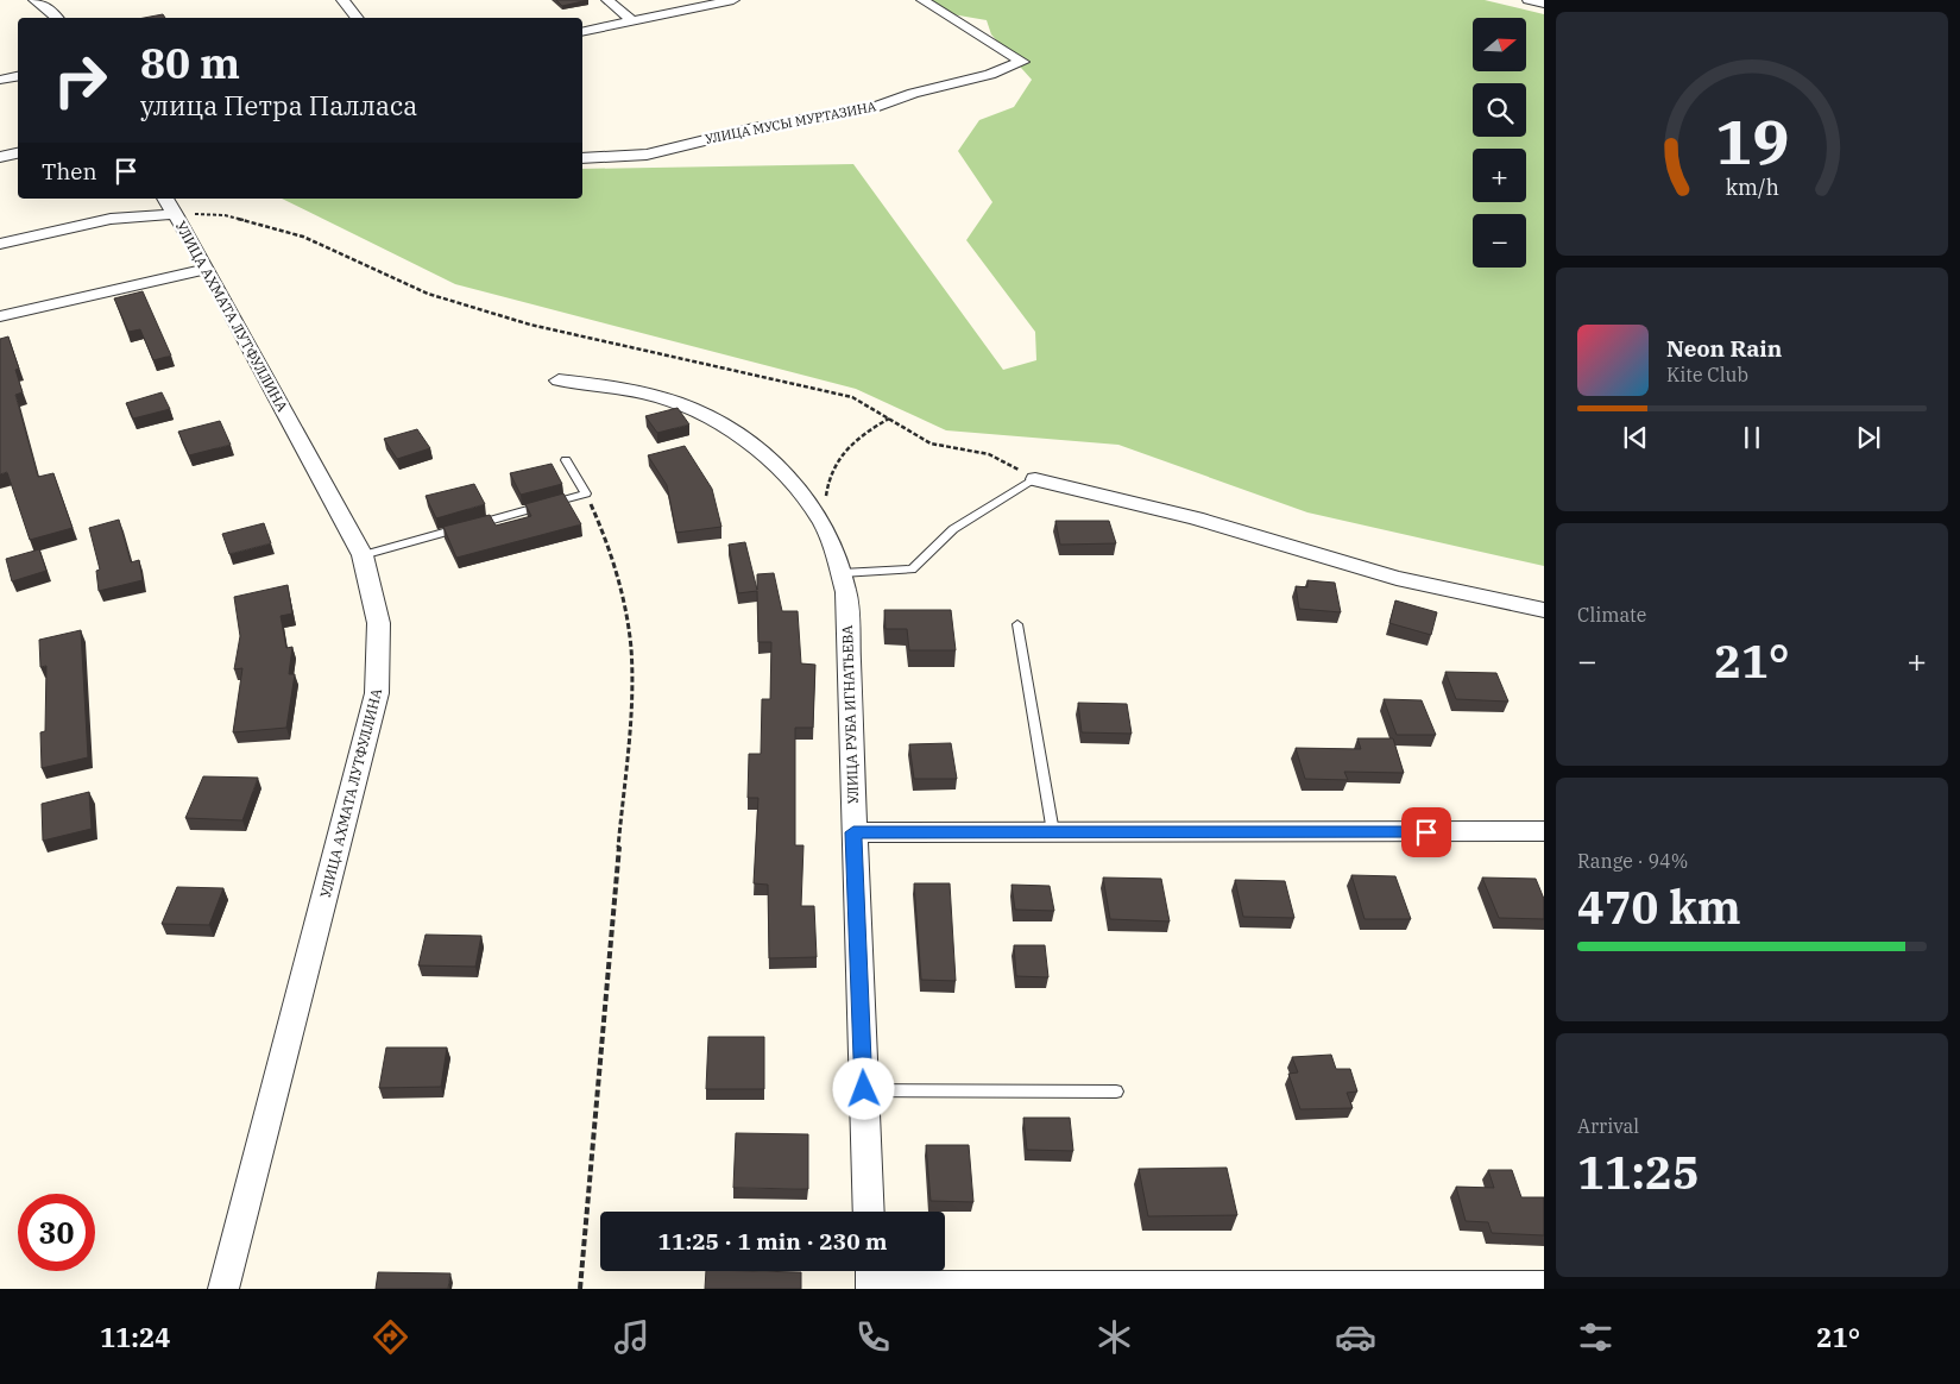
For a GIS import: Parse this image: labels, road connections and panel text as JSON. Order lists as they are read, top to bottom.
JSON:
{
  "streets": {
    "street": ["УЛИЦА МУСЫ МУРТАЗИНА", "УЛИЦА АХМАТА ЛУТФУЛЛИНА", "УЛИЦА РУБА ИГНАТЬЕВА"]
  },
  "north": "right",
  "page": {
    "map_buttons": ["+", "−"],
    "turn": ["80 m", "улица Петра Палласа"],
    "then": "Then",
    "song": ["Neon Rain", "Kite Club"],
    "tile": [
      "Climate",
      ["Range · 94%", "470 km"],
      ["Arrival", "11:25"]
    ],
    "heat": ["−", "21°", "+"],
    "limit": "30",
    "trip": "11:25 · 1 min · 230 m",
    "tabs": ["11:24", "21°"],
    "gauge": ["19", "km/h"]
  }
}
